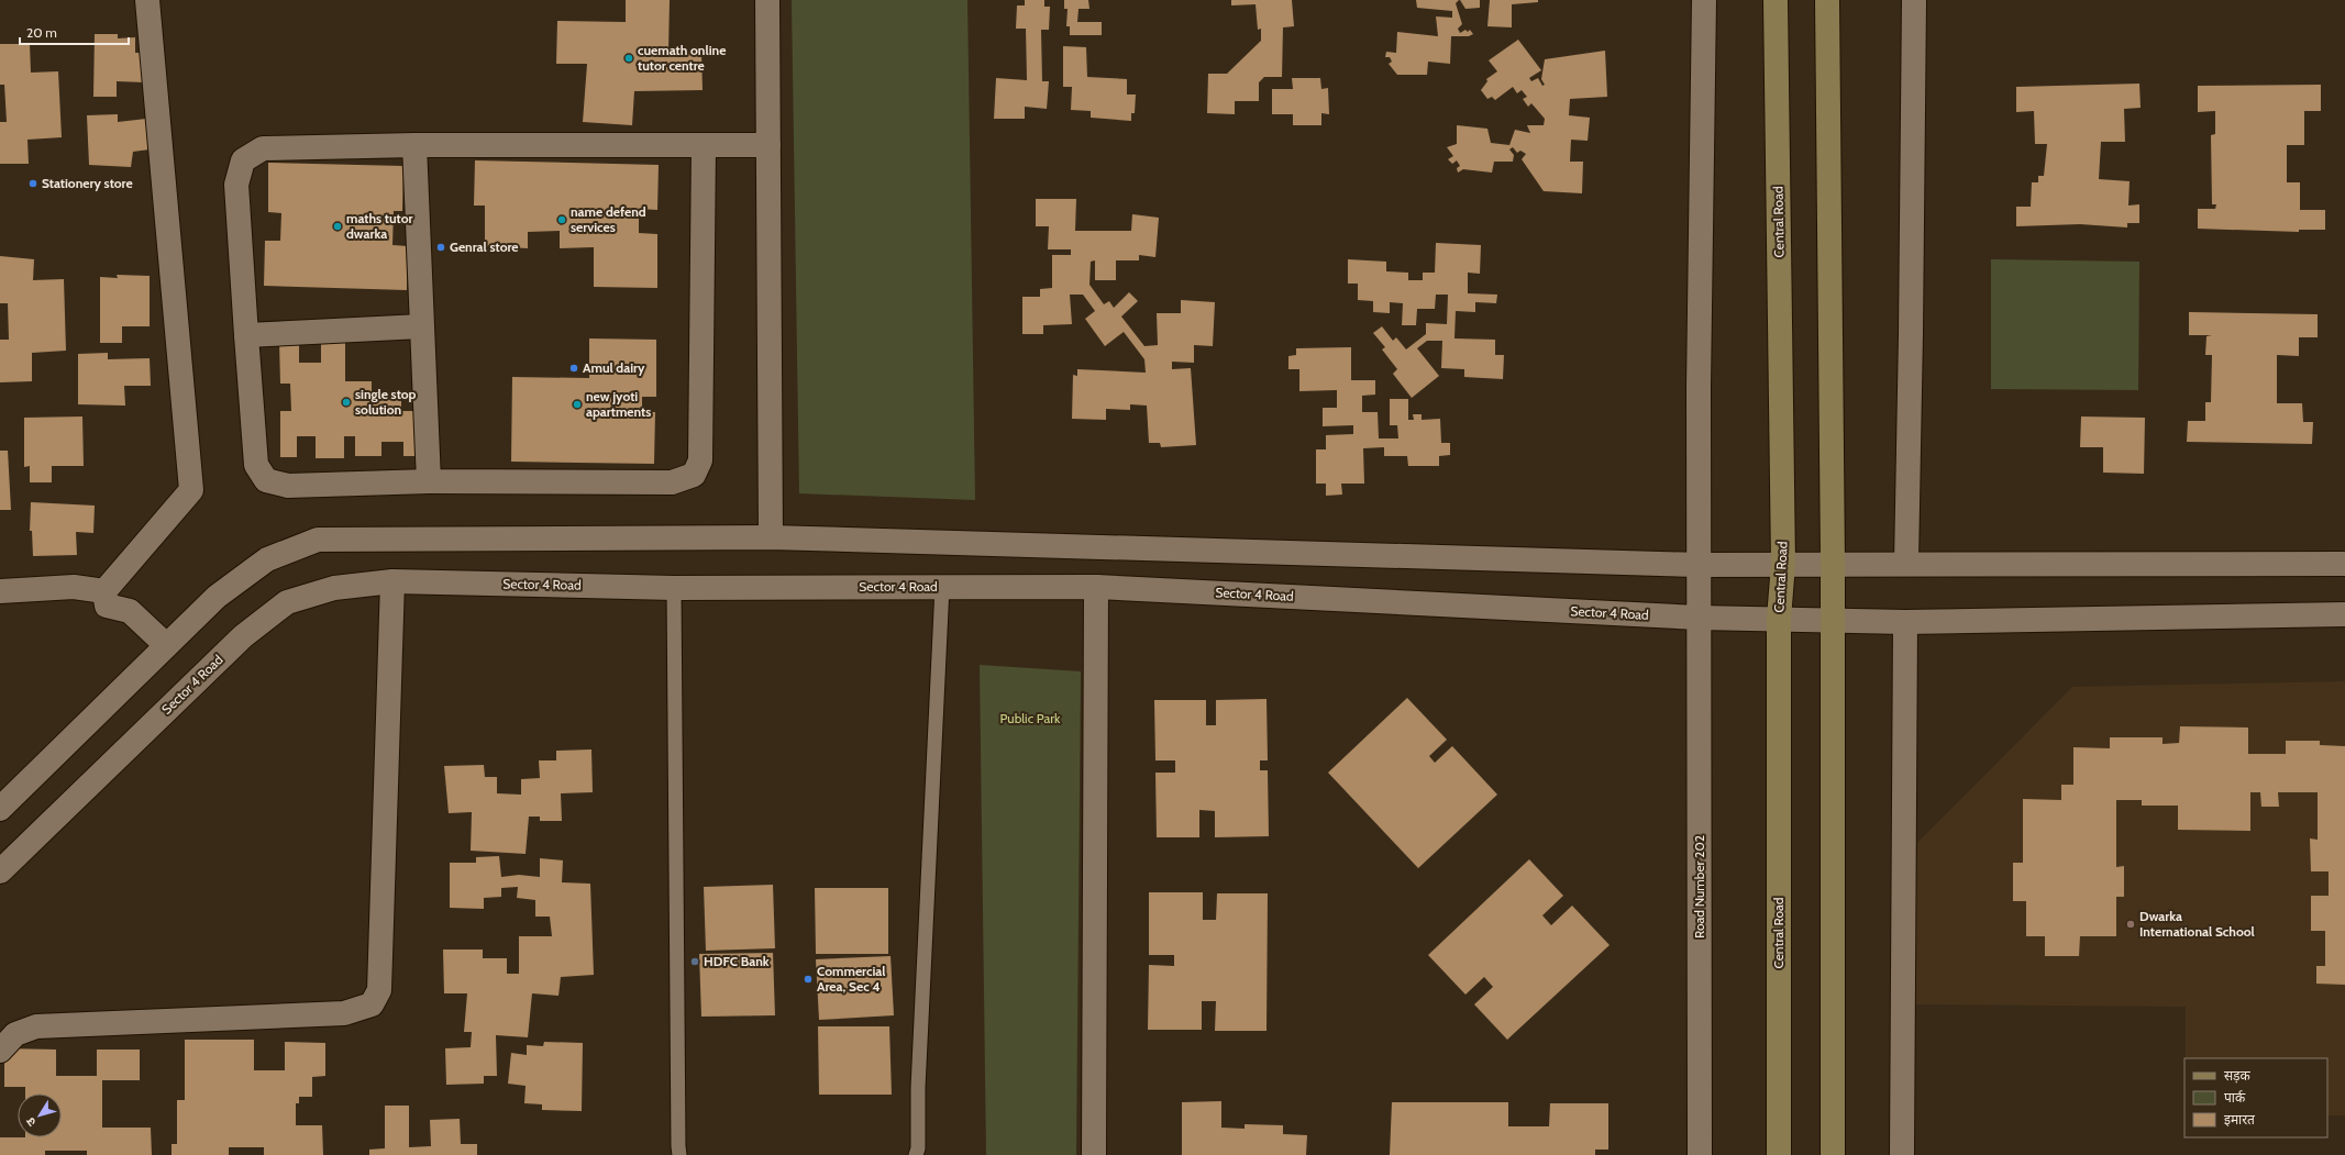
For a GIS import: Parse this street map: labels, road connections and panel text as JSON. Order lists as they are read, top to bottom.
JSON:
{
  "streets": {
    "main road": ["Central Road"],
    "street": ["Sector 4 Road", "Road Number 202"]
  },
  "crossings": [
    ["Central Road", "Sector 4 Road"],
    ["Sector 4 Road", "Road Number 202"]
  ],
  "parks": ["Public Park"],
  "places": [
    "cuemath online tutor centre",
    "Stationery store",
    "name defend services",
    "maths tutor dwarka",
    "Genral store",
    "Amul dairy",
    "single stop solution",
    "new jyoti apartments",
    "Dwarka International School",
    "HDFC Bank",
    "Commercial Area, Sec 4"
  ],
  "legend": ["सड़क", "पार्क", "इमारत"],
  "scale_bar": "20 m",
  "north": "bottom left"
}
